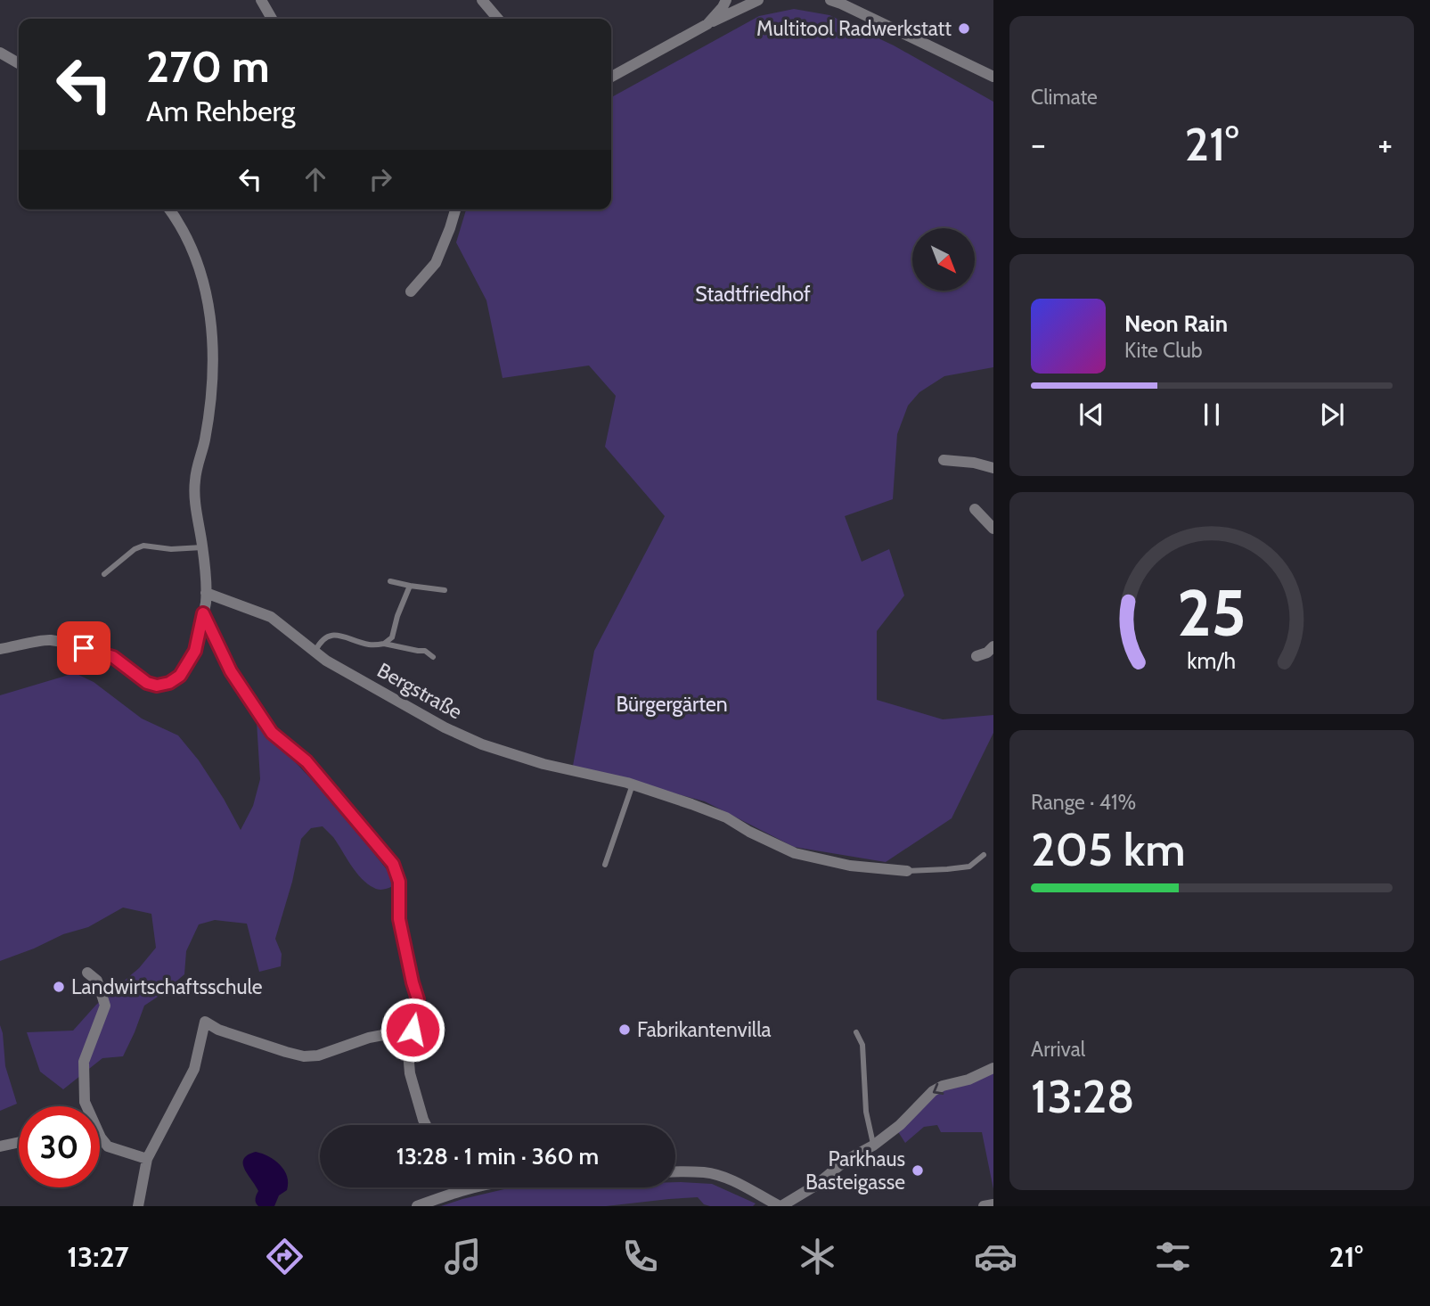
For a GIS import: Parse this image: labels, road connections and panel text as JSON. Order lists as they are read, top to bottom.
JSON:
{
  "streets": {
    "street": ["Bergstraße"]
  },
  "parks": ["Stadtfriedhof", "Bürgergärten"],
  "places": [
    "Multitool Radwerkstatt",
    "Landwirtschaftsschule",
    "Fabrikantenvilla",
    "Parkhaus Basteigasse"
  ],
  "north": "bottom right",
  "page": {
    "tile": [
      "Climate",
      ["Range · 41%", "205 km"],
      ["Arrival", "13:28"]
    ],
    "turn": ["270 m", "Am Rehberg"],
    "heat": ["−", "21°", "+"],
    "song": ["Neon Rain", "Kite Club"],
    "limit": "30",
    "trip": "13:28 · 1 min · 360 m",
    "tabs": ["13:27", "21°"],
    "gauge": ["25", "km/h"]
  }
}
